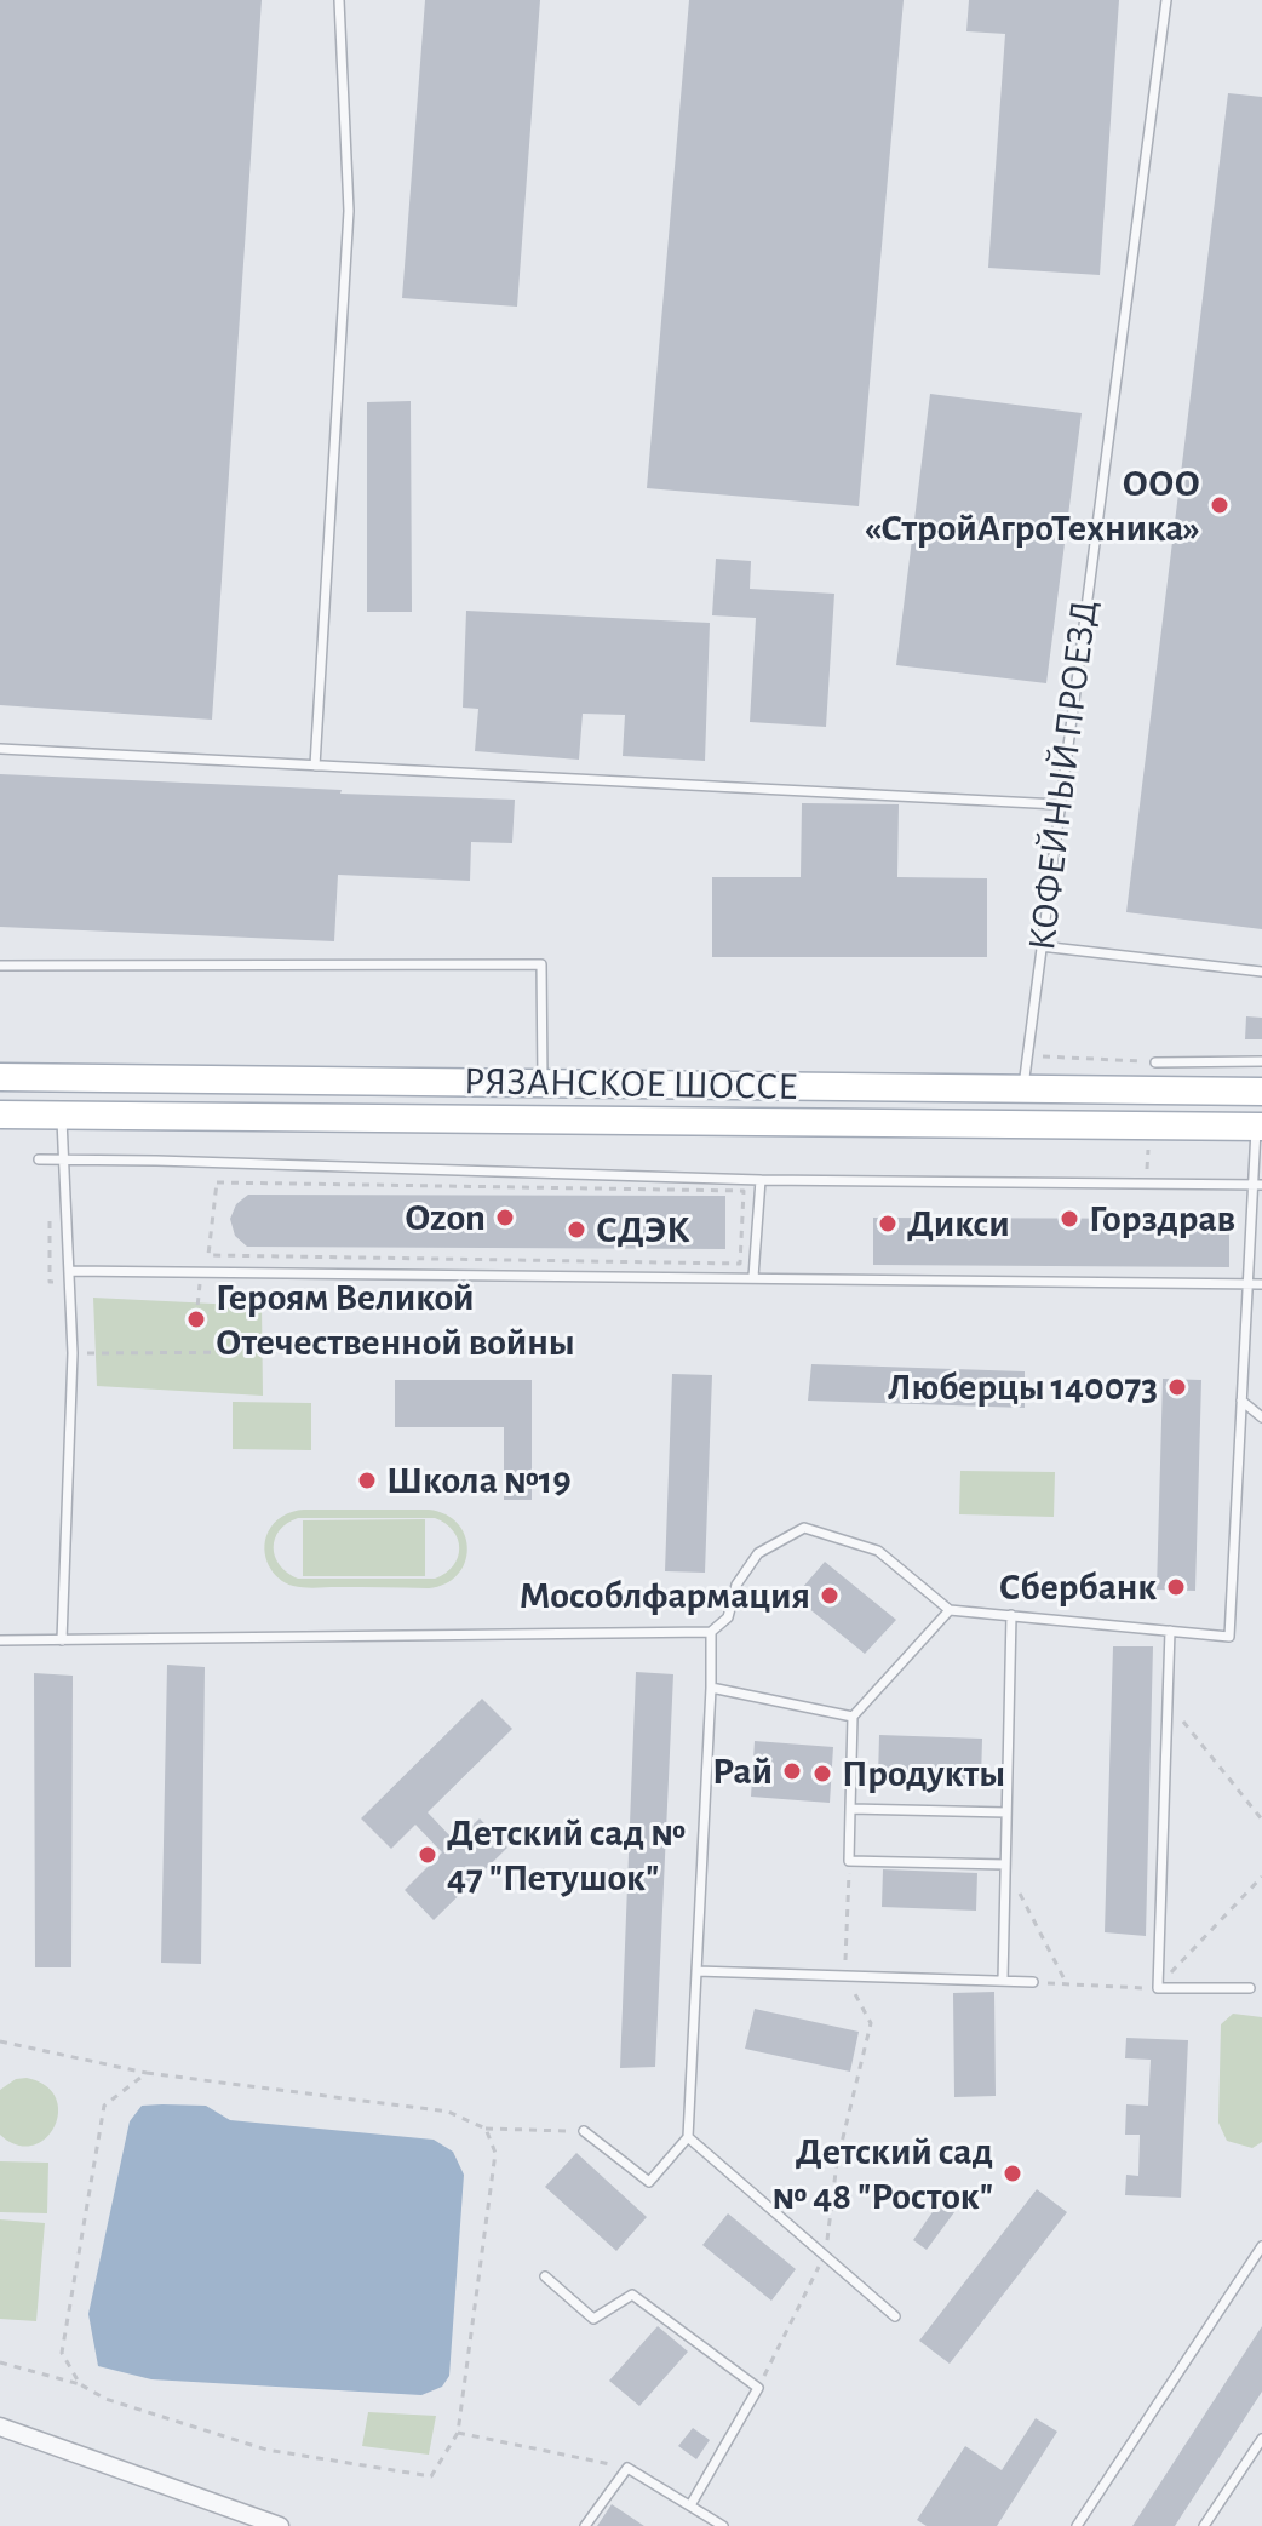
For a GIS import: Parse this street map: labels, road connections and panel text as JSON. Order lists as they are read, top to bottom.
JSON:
{
  "streets": {
    "main road": ["РЯЗАНСКОЕ ШОССЕ"],
    "lane": ["КОФЕЙНЫЙ ПРОЕЗД"]
  },
  "crossings": [
    ["КОФЕЙНЫЙ ПРОЕЗД", "РЯЗАНСКОЕ ШОССЕ"]
  ],
  "places": [
    "ООО «СтройАгроТехника»",
    "Ozon",
    "Горздрав",
    "Дикси",
    "СДЭК",
    "Героям Великой Отечественной войны",
    "Люберцы 140073",
    "Школа №19",
    "Сбербанк",
    "Мособлфармация",
    "Рай",
    "Продукты",
    "Детский сад № 47 \"Петушок\"",
    "Детский сад № 48 \"Росток\""
  ]
}
